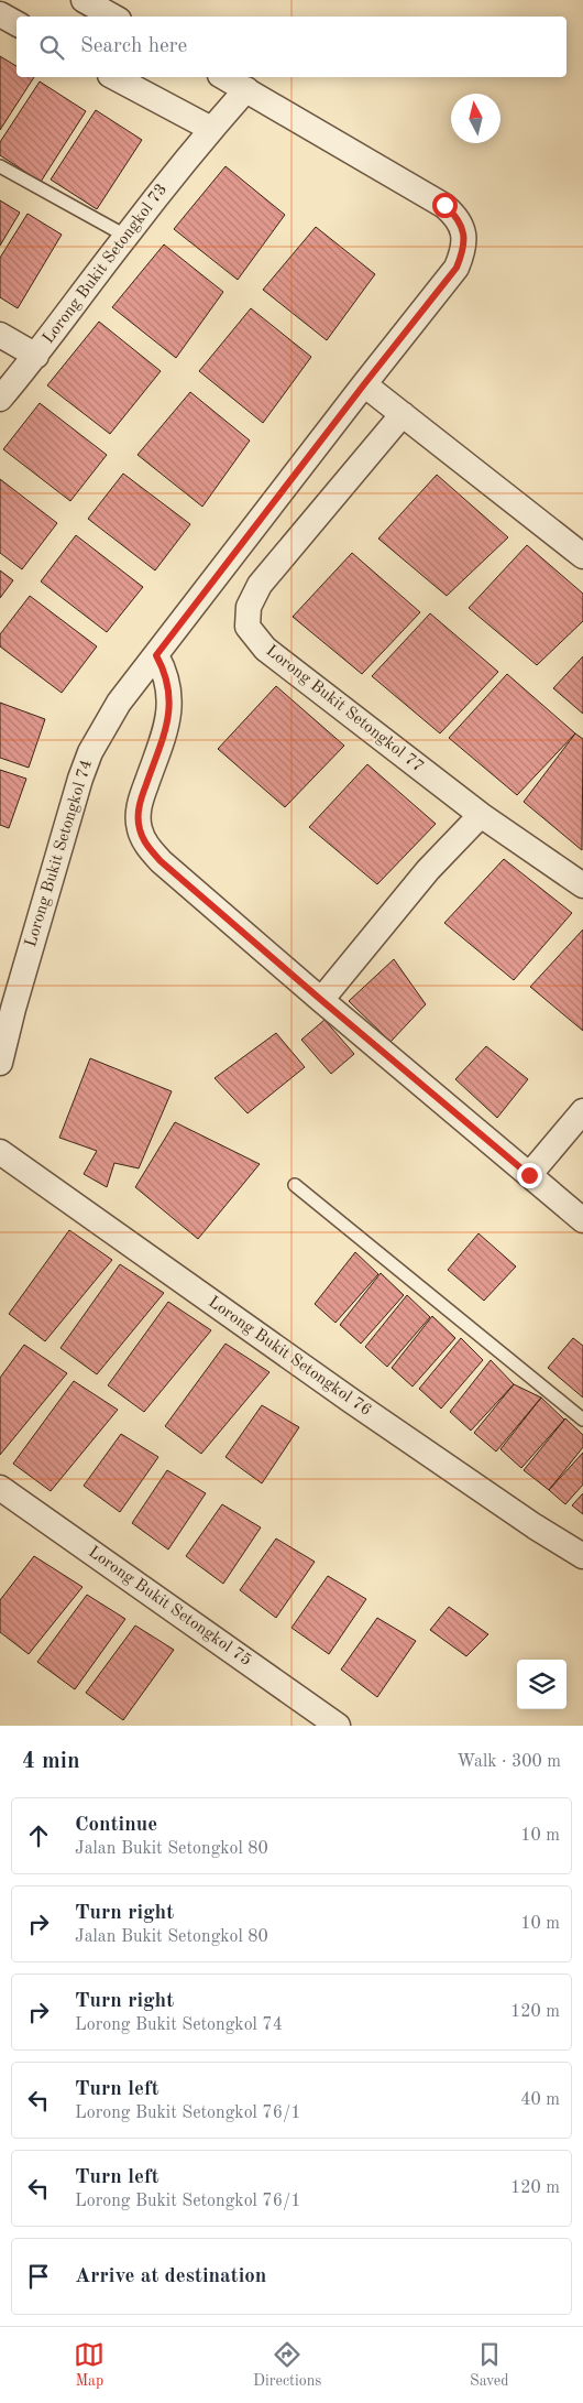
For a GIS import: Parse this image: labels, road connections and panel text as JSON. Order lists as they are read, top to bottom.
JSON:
{
  "streets": {
    "street": [
      "Lorong Bukit Setongkol 73",
      "Lorong Bukit Setongkol 77",
      "Lorong Bukit Setongkol 74",
      "Lorong Bukit Setongkol 76",
      "Lorong Bukit Setongkol 75"
    ]
  },
  "crossings": [
    ["Lorong Bukit Setongkol 73", "Lorong Bukit Setongkol 74"]
  ],
  "north": "top",
  "page": {
    "search": "Search here",
    "heading": ["4 min", "Walk · 300 m"],
    "list": [
      ["Continue", "Jalan Bukit Setongkol 80", "10 m"],
      ["Turn right", "Jalan Bukit Setongkol 80", "10 m"],
      ["Turn right", "Lorong Bukit Setongkol 74", "120 m"],
      ["Turn left", "Lorong Bukit Setongkol 76/1", "40 m"],
      ["Turn left", "Lorong Bukit Setongkol 76/1", "120 m"],
      "Arrive at destination"
    ],
    "nav": ["Map", "Directions", "Saved"]
  }
}
